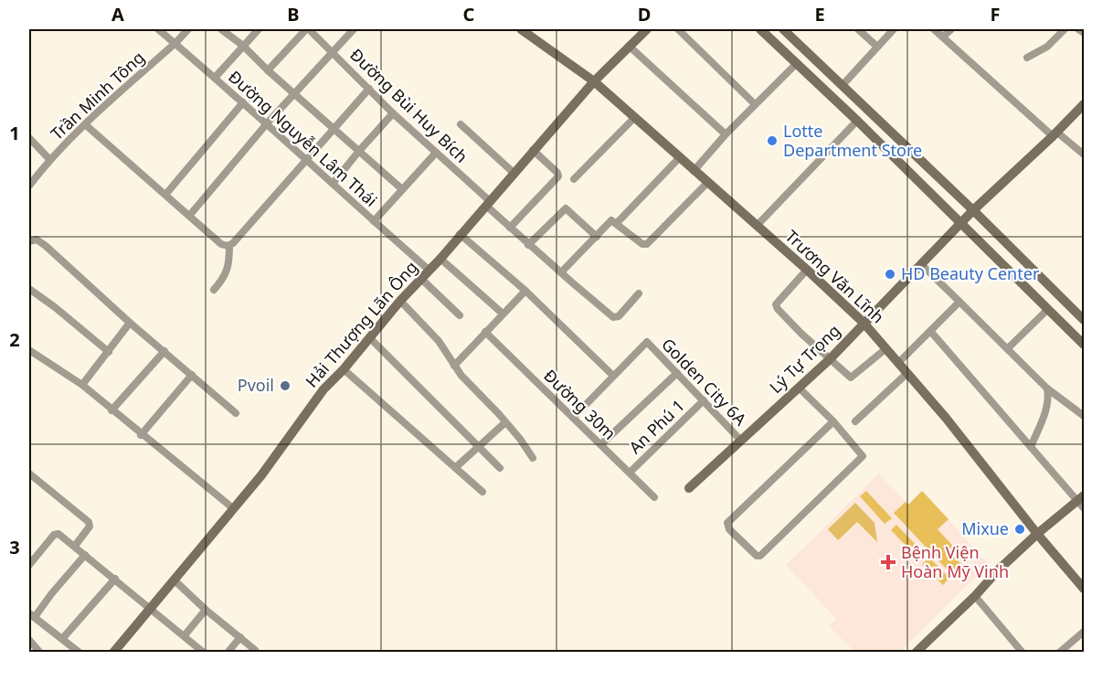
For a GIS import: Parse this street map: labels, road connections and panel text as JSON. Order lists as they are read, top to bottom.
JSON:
{
  "streets": {
    "street": [
      "Trần Minh Tông",
      "Đường Bùi Huy Bích",
      "Đường Nguyễn Lâm Thái",
      "Trương Văn Lĩnh",
      "Hải Thượng Lãn Ông",
      "Lý Tự Trọng",
      "Golden City 6A",
      "Đường 30m",
      "An Phú 1"
    ]
  },
  "crossings": [
    ["Trần Minh Tông", "Đường Nguyễn Lâm Thái"],
    ["Đường Bùi Huy Bích", "Hải Thượng Lãn Ông"],
    ["Đường Nguyễn Lâm Thái", "Hải Thượng Lãn Ông"],
    ["Trương Văn Lĩnh", "Hải Thượng Lãn Ông"],
    ["Trương Văn Lĩnh", "Lý Tự Trọng"],
    ["Lý Tự Trọng", "Golden City 6A"],
    ["Golden City 6A", "An Phú 1"],
    ["Đường 30m", "An Phú 1"]
  ],
  "places": {
    "other": [
      "Lotte Department Store",
      "HD Beauty Center",
      "Pvoil",
      "Mixue"
    ],
    "health": ["Bệnh Viện Hoàn Mỹ Vinh"]
  },
  "grid": {
    "columns": [
      "A",
      "B",
      "C",
      "D",
      "E",
      "F"
    ],
    "rows": ["1", "2", "3"]
  }
}
